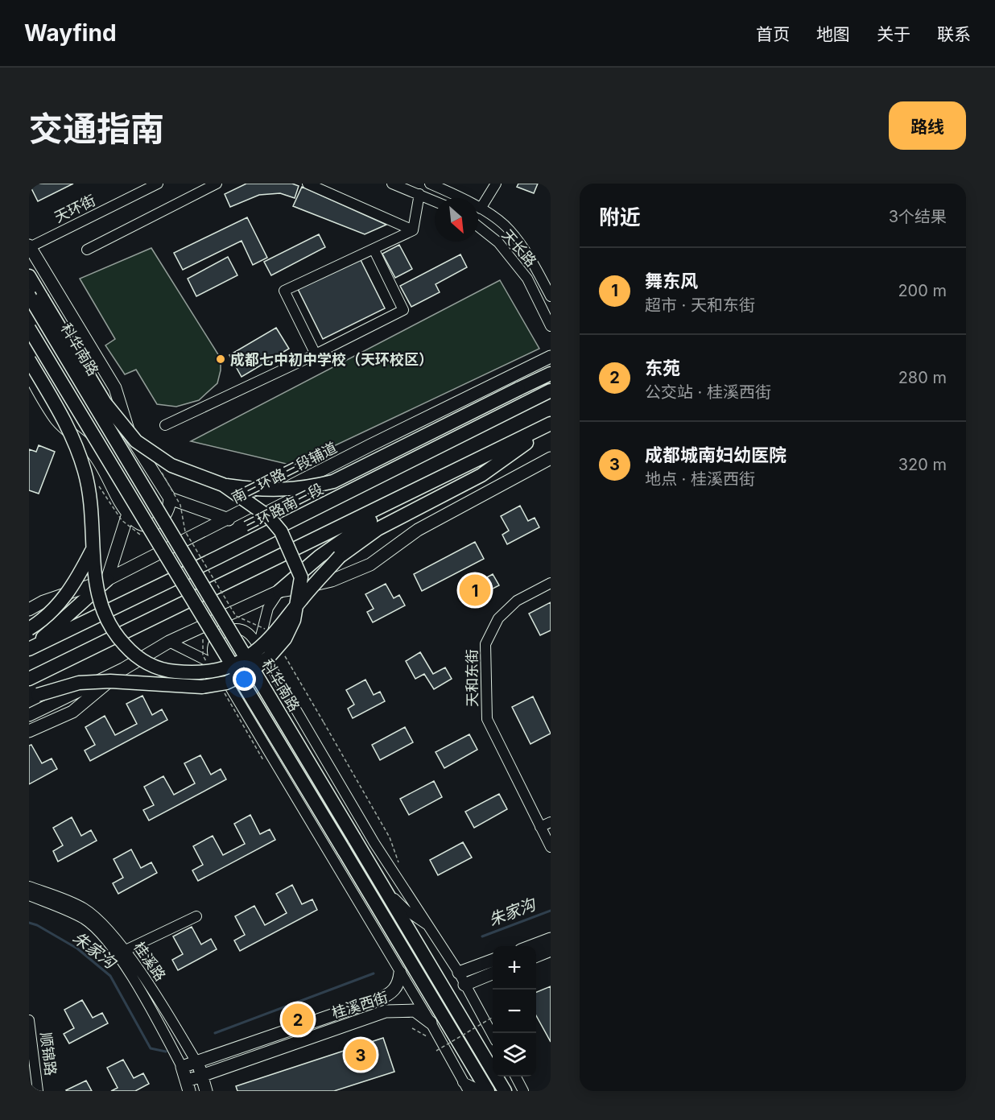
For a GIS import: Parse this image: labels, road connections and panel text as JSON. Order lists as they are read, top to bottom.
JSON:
{
  "streets": {
    "highway": ["科华南路", "三环路南三段"],
    "main road": ["南三环路三段辅道", "桂溪路", "桂溪西街"],
    "street": [
      "天环街",
      "天长路",
      "天和东街",
      "顺锦路"
    ]
  },
  "crossings": [
    ["桂溪路", "桂溪西街"]
  ],
  "water": ["朱家沟"],
  "places": ["成都七中初中学校（天环校区）"],
  "north": "bottom right",
  "page": {
    "header": "Wayfind",
    "nav": [
      "首页",
      "地图",
      "关于",
      "联系"
    ],
    "title": "交通指南",
    "buttons": "路线",
    "heading": ["附近", "3个结果"],
    "list": [
      {
        "mark": "1",
        "name": "舞东风",
        "note": "超市 · 天和东街",
        "value": "200 m"
      },
      {
        "mark": "2",
        "name": "东苑",
        "note": "公交站 · 桂溪西街",
        "value": "280 m"
      },
      {
        "mark": "3",
        "name": "成都城南妇幼医院",
        "note": "地点 · 桂溪西街",
        "value": "320 m"
      }
    ],
    "pins": ["1", "2", "3"],
    "map_buttons": ["+", "−"]
  }
}
